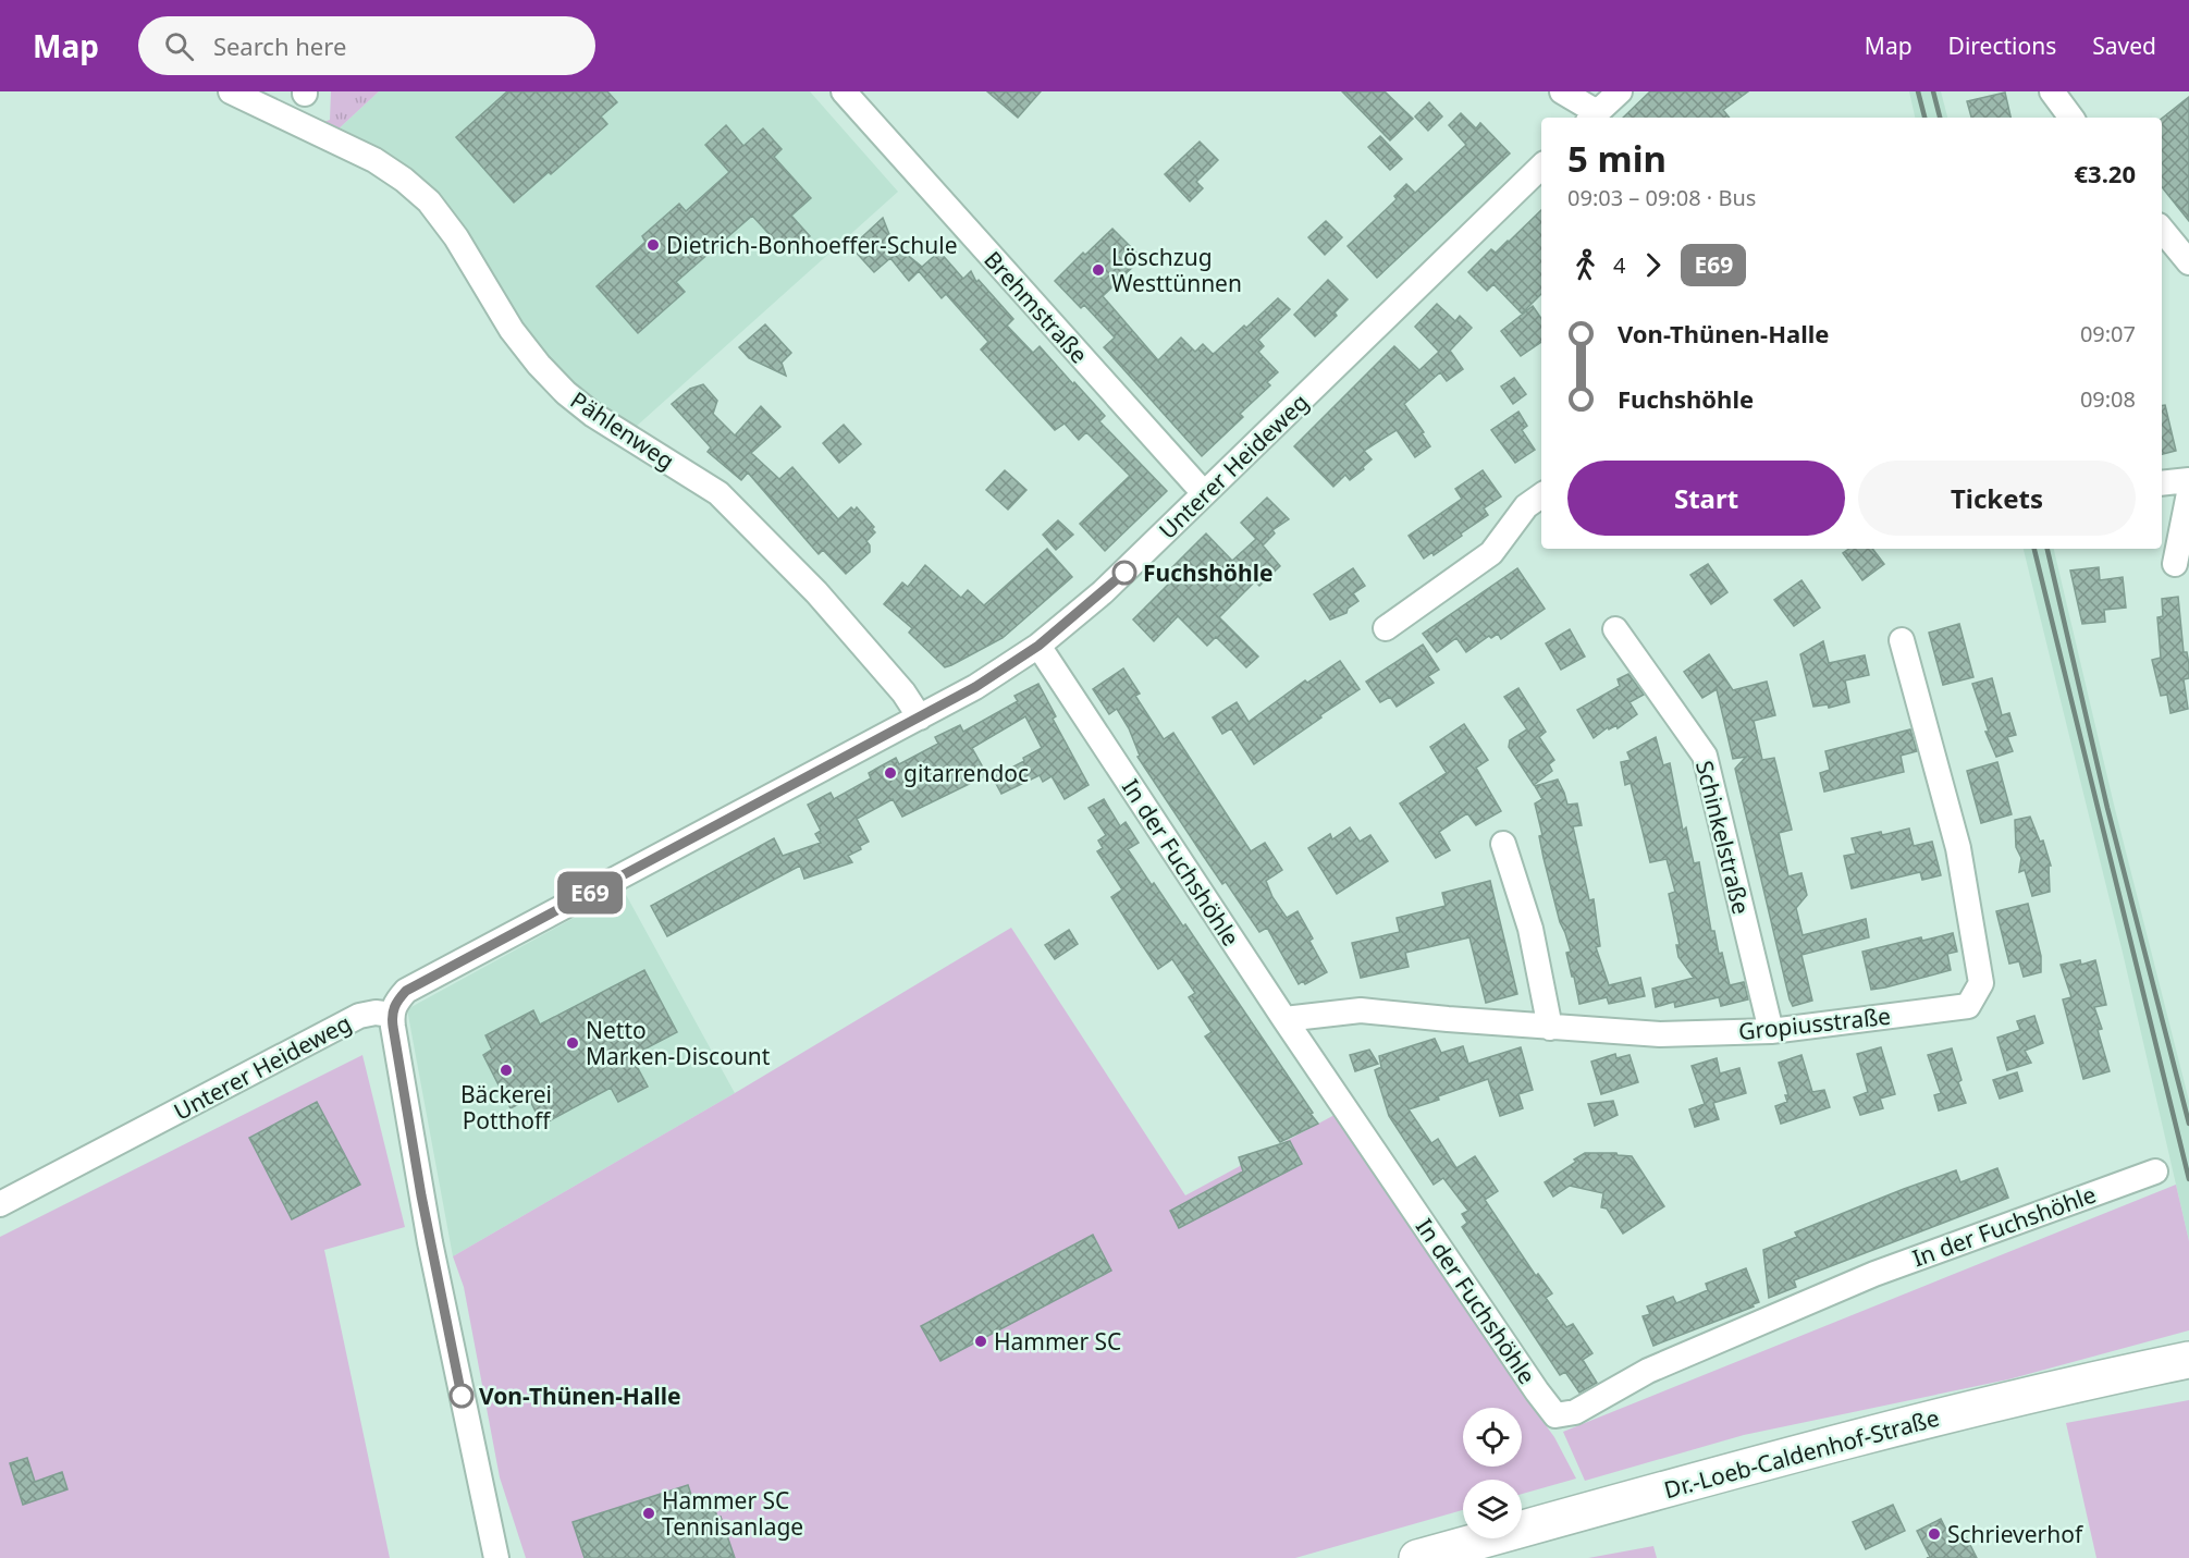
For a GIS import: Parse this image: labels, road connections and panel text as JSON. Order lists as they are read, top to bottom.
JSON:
{
  "streets": {
    "main road": ["Dr.-Loeb-Caldenhof-Straße"],
    "street": [
      "Brehmstraße",
      "Pählenweg",
      "Unterer Heideweg",
      "Schinkelstraße",
      "In der Fuchshöhle",
      "Gropiusstraße"
    ]
  },
  "crossings": [
    ["Brehmstraße", "Unterer Heideweg"],
    ["Pählenweg", "Unterer Heideweg"],
    ["Unterer Heideweg", "In der Fuchshöhle"],
    ["Schinkelstraße", "Gropiusstraße"],
    ["In der Fuchshöhle", "Gropiusstraße"]
  ],
  "places": [
    "Dietrich-Bonhoeffer-Schule",
    "Löschzug Westtünnen",
    "Fuchshöhle",
    "gitarrendoc",
    "Netto Marken-Discount",
    "Bäckerei Potthoff",
    "Hammer SC",
    "Von-Thünen-Halle",
    "Hammer SC Tennisanlage",
    "Schrieverhof"
  ],
  "lines": ["bus line E69"],
  "page": {
    "header": "Map",
    "search": "Search here",
    "nav": ["Map", "Directions", "Saved"],
    "on_map": "E69",
    "heading": ["5 min", "09:03 – 09:08 · Bus", "€3.20"],
    "legs": ["4", "E69"],
    "list": [
      {
        "name": "Von-Thünen-Halle",
        "value": "09:07"
      },
      {
        "name": "Fuchshöhle",
        "value": "09:08"
      }
    ],
    "buttons": ["Start", "Tickets"]
  }
}
